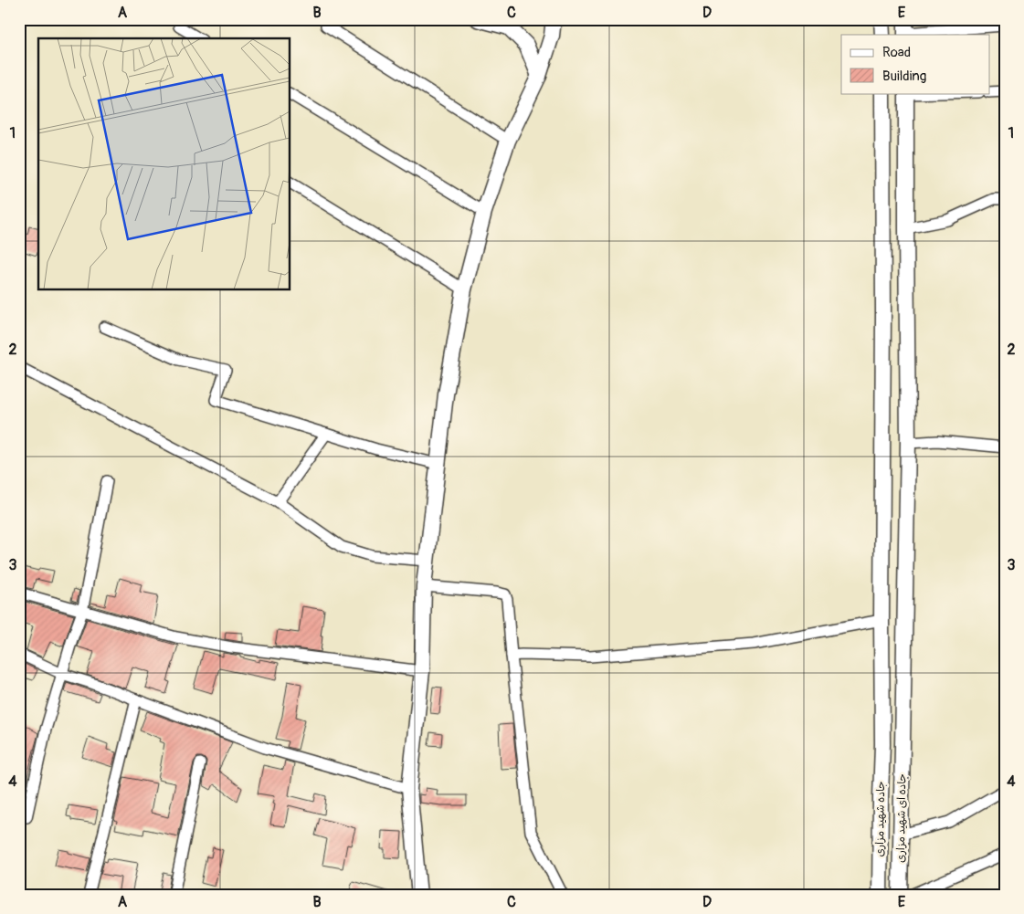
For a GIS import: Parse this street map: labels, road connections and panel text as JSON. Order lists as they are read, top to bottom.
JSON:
{
  "streets": {
    "main road": ["جاده ای شهید مزاری", "جاده شهید مزاری"]
  },
  "legend": ["Road", "Building"],
  "grid": {
    "columns": [
      "A",
      "B",
      "C",
      "D",
      "E"
    ],
    "rows": [
      "1",
      "2",
      "3",
      "4"
    ]
  }
}
